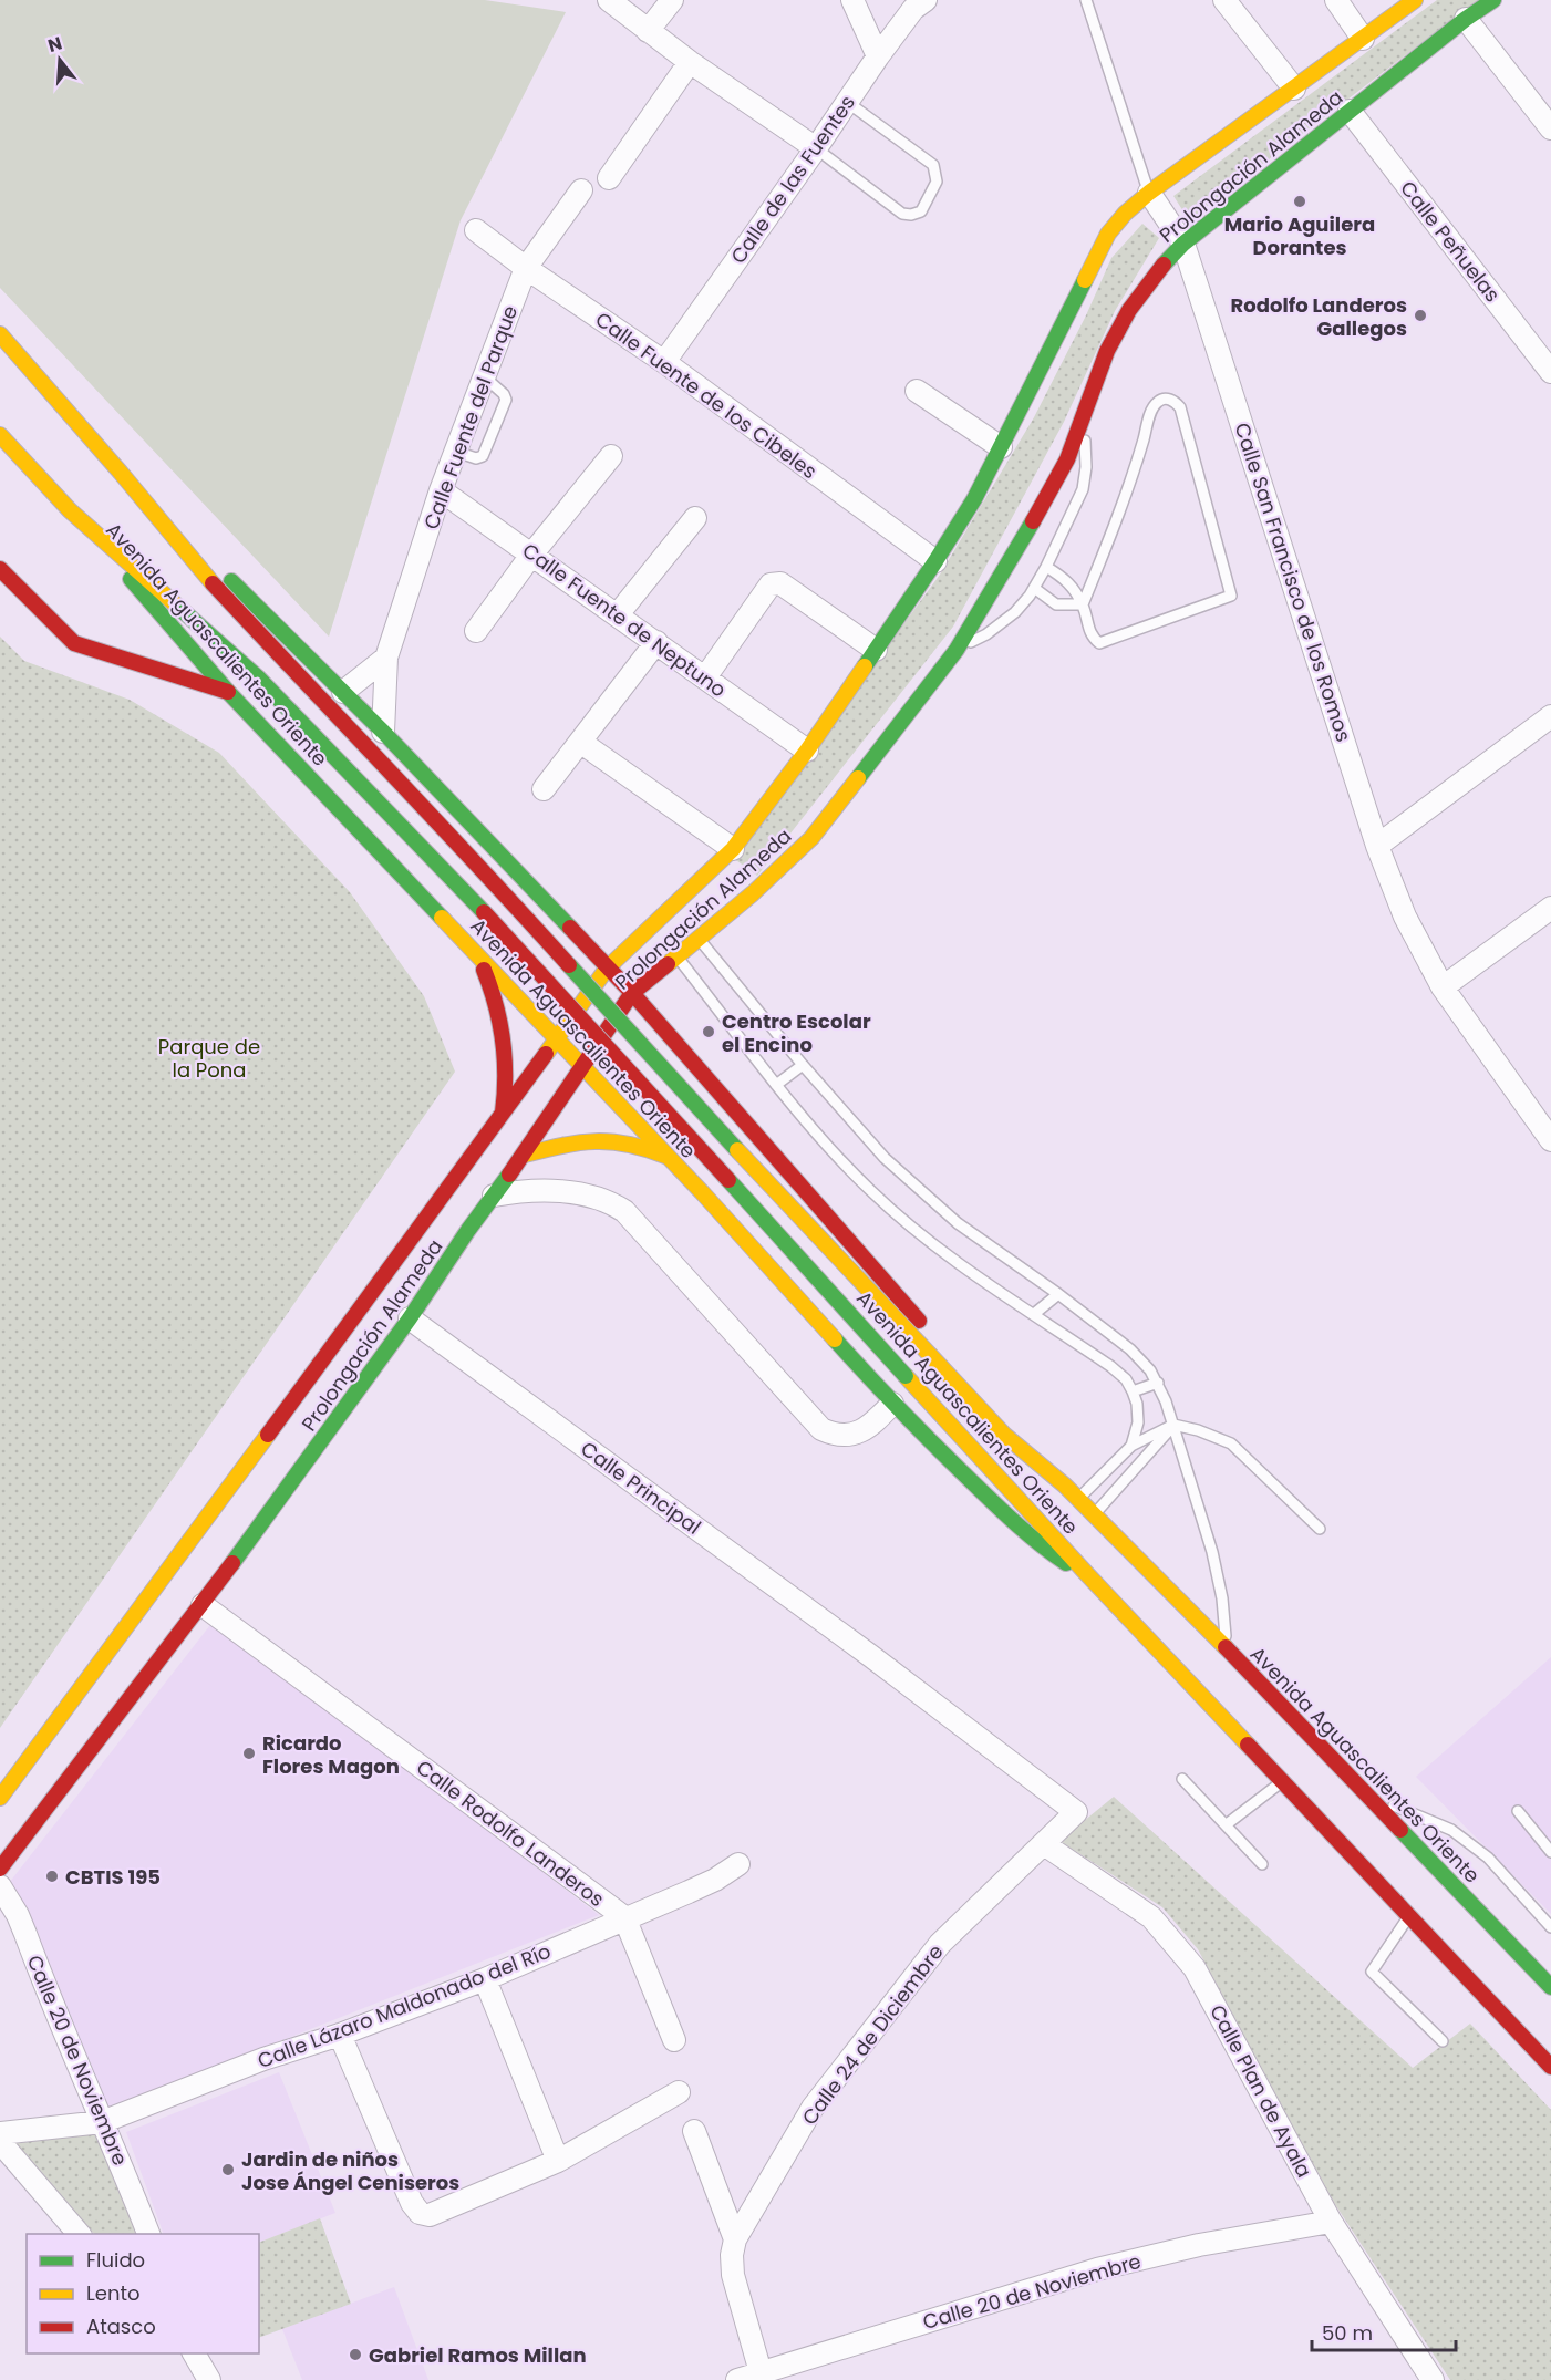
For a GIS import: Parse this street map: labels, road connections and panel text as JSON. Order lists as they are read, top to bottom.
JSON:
{
  "streets": {
    "main road": ["Prolongación Alameda", "Avenida Aguascalientes Oriente"],
    "street": [
      "Calle de las Fuentes",
      "Calle Peñuelas",
      "Calle Fuente de los Cibeles",
      "Calle Fuente del Parque",
      "Calle San Francisco de los Romos",
      "Calle Fuente de Neptuno",
      "Calle Principal",
      "Calle Rodolfo Landeros",
      "Calle Lázaro Maldonado del Río",
      "Calle 24 de Diciembre",
      "Calle 20 de Noviembre",
      "Calle Plan de Ayala"
    ]
  },
  "crossings": [
    ["Prolongación Alameda", "Calle Peñuelas"],
    ["Prolongación Alameda", "Calle Fuente de los Cibeles"],
    ["Prolongación Alameda", "Calle San Francisco de los Romos"],
    ["Prolongación Alameda", "Calle Fuente de Neptuno"],
    ["Prolongación Alameda", "Avenida Aguascalientes Oriente"],
    ["Prolongación Alameda", "Calle Principal"],
    ["Prolongación Alameda", "Calle Rodolfo Landeros"],
    ["Calle de las Fuentes", "Calle Fuente de los Cibeles"],
    ["Calle Fuente de los Cibeles", "Calle Fuente del Parque"],
    ["Calle Fuente del Parque", "Calle Fuente de Neptuno"],
    ["Calle Fuente del Parque", "Avenida Aguascalientes Oriente"],
    ["Calle Principal", "Calle 24 de Diciembre"],
    ["Calle Rodolfo Landeros", "Calle Lázaro Maldonado del Río"],
    ["Calle Lázaro Maldonado del Río", "Calle 20 de Noviembre"],
    ["Calle 24 de Diciembre", "Calle 20 de Noviembre"],
    ["Calle 24 de Diciembre", "Calle Plan de Ayala"],
    ["Calle 20 de Noviembre", "Calle Plan de Ayala"]
  ],
  "parks": ["Parque de la Pona"],
  "places": [
    "Mario Aguilera Dorantes",
    "Rodolfo Landeros Gallegos",
    "Centro Escolar el Encino",
    "Ricardo Flores Magon",
    "CBTIS 195",
    "Jardin de niños Jose Ángel Ceniseros",
    "Gabriel Ramos Millan"
  ],
  "legend": ["Fluido", "Lento", "Atasco"],
  "scale_bar": "50 m",
  "north": "top"
}
